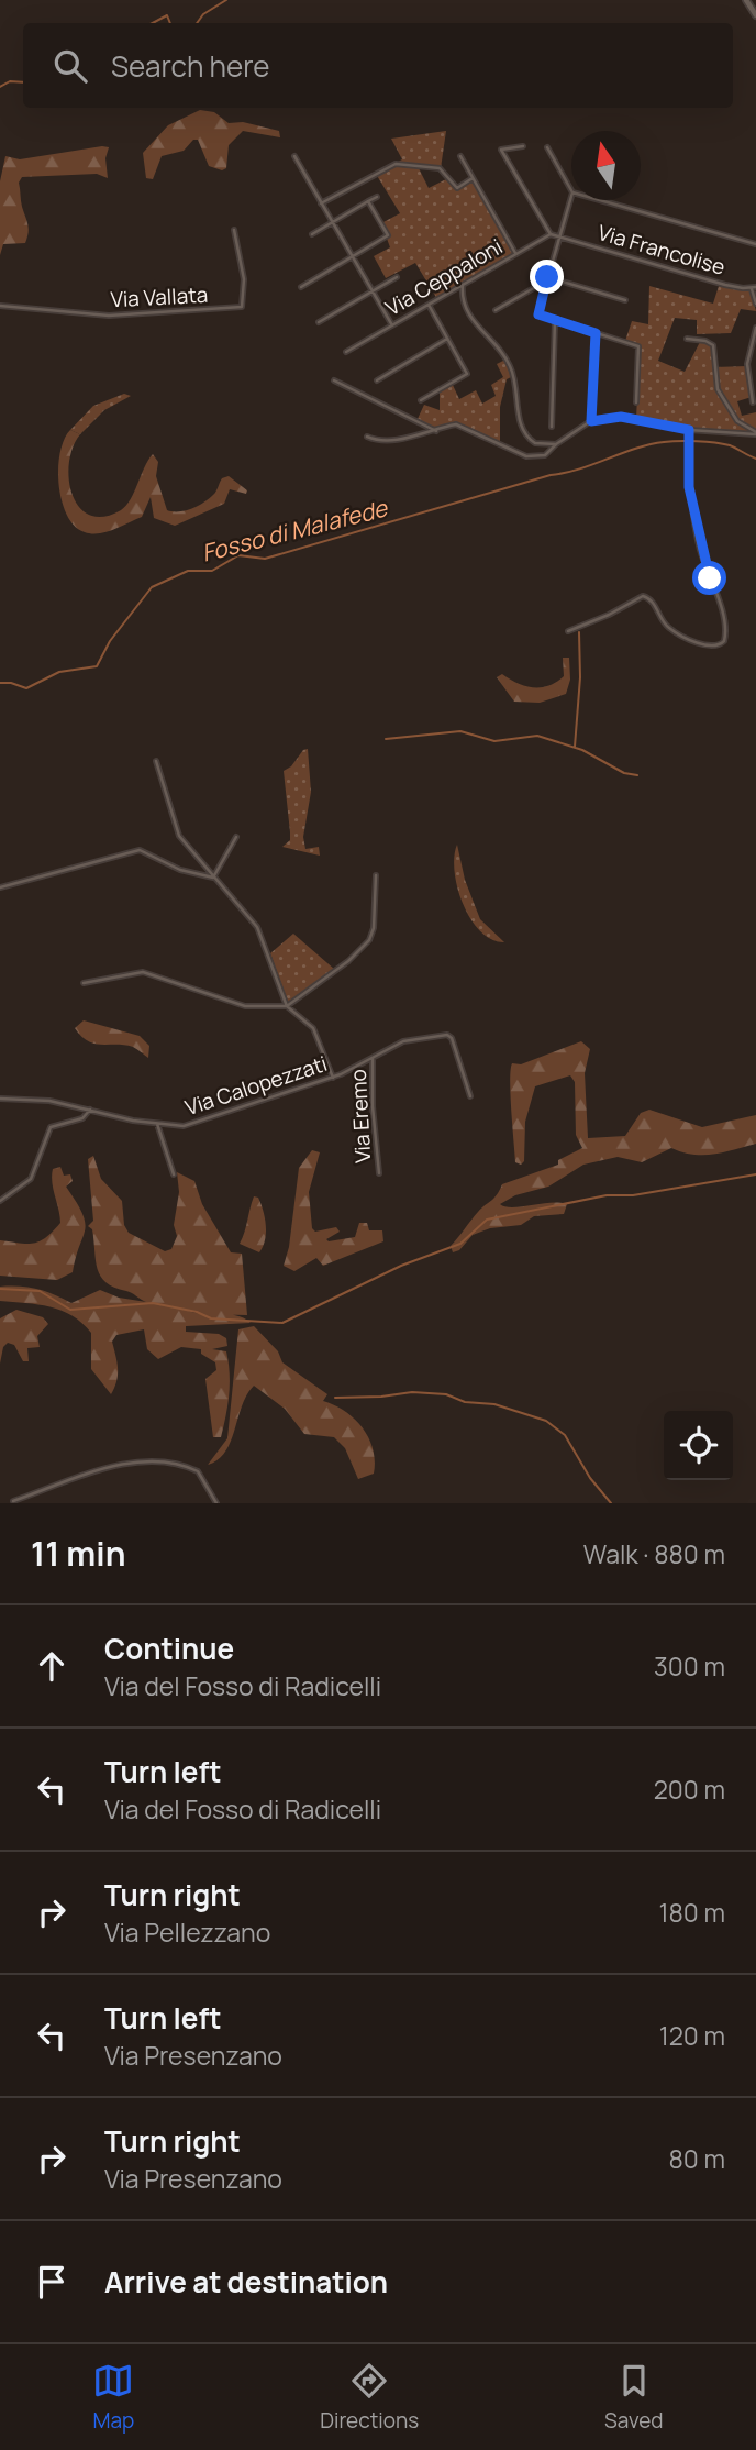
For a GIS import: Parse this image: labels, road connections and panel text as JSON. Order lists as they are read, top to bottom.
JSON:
{
  "streets": {
    "street": [
      "Via Francolise",
      "Via Ceppaloni",
      "Via Vallata",
      "Via Calopezzati",
      "Via Eremo"
    ]
  },
  "crossings": [
    ["Via Calopezzati", "Via Eremo"]
  ],
  "water": ["Fosso di Malafede"],
  "north": "top",
  "page": {
    "search": "Search here",
    "heading": ["11 min", "Walk · 880 m"],
    "list": [
      ["Continue", "Via del Fosso di Radicelli", "300 m"],
      ["Turn left", "Via del Fosso di Radicelli", "200 m"],
      ["Turn right", "Via Pellezzano", "180 m"],
      ["Turn left", "Via Presenzano", "120 m"],
      ["Turn right", "Via Presenzano", "80 m"],
      "Arrive at destination"
    ],
    "nav": ["Map", "Directions", "Saved"]
  }
}
